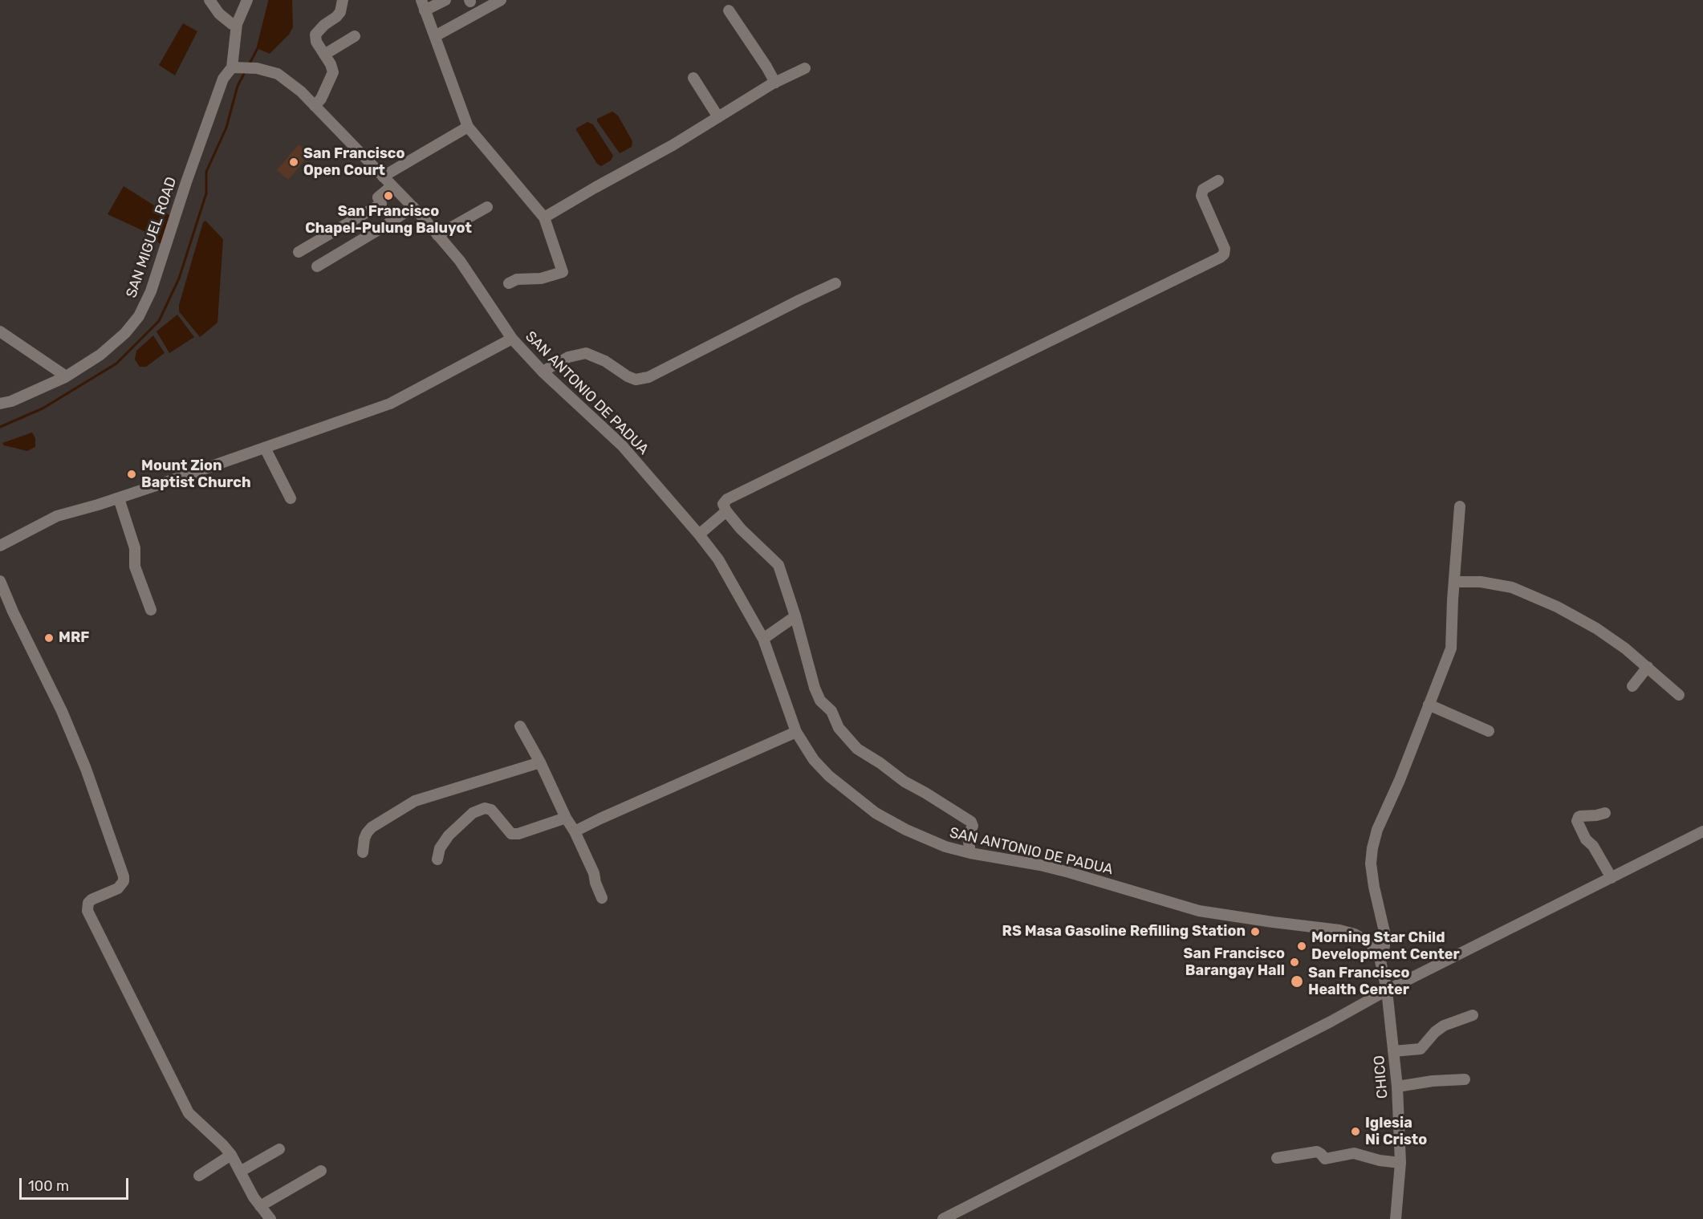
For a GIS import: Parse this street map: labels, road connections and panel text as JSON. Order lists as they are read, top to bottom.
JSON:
{
  "streets": {
    "street": ["SAN MIGUEL ROAD", "SAN ANTONIO DE PADUA", "CHICO"]
  },
  "crossings": [
    ["SAN MIGUEL ROAD", "SAN ANTONIO DE PADUA"]
  ],
  "places": [
    "San Francisco Open Court",
    "San Francisco Chapel-Pulung Baluyot",
    "Mount Zion Baptist Church",
    "MRF",
    "RS Masa Gasoline Refilling Station",
    "Morning Star Child Development Center",
    "San Francisco Barangay Hall",
    "San Francisco Health Center",
    "Iglesia Ni Cristo"
  ],
  "scale_bar": "100 m"
}
